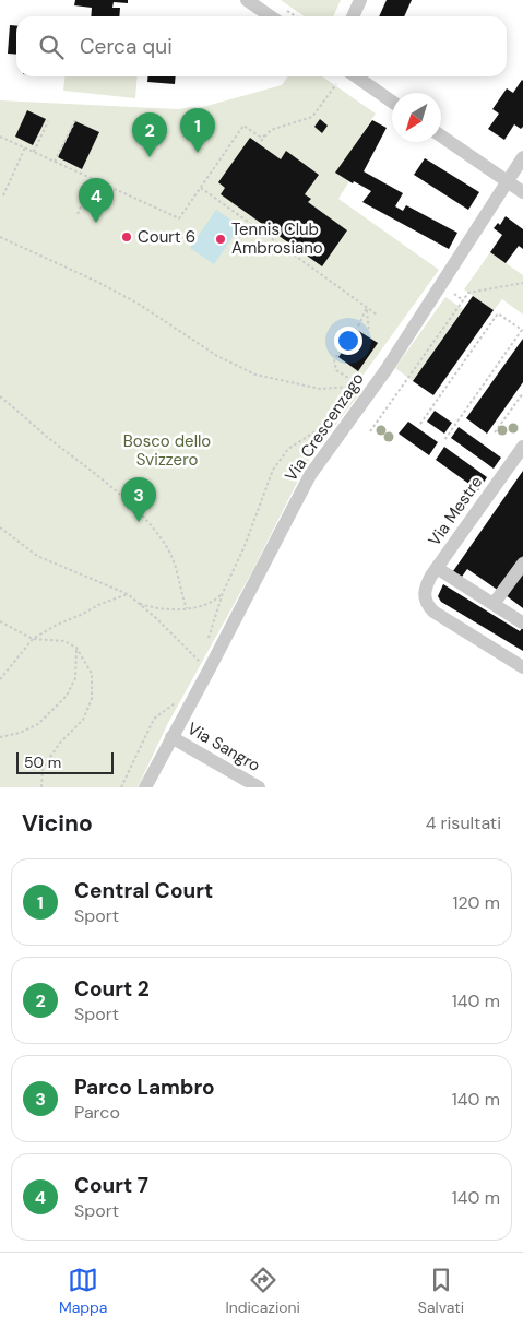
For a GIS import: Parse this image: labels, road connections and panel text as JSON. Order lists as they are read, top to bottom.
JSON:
{
  "streets": {
    "street": ["Via Crescenzago", "Via Mestre", "Via Sangro"]
  },
  "crossings": [
    ["Via Crescenzago", "Via Sangro"]
  ],
  "parks": ["Bosco dello Svizzero"],
  "places": ["Court 6", "Tennis Club Ambrosiano"],
  "scale_bar": "50 m",
  "north": "bottom left",
  "page": {
    "search": "Cerca qui",
    "pins": [
      "1",
      "2",
      "4",
      "3"
    ],
    "scale": "50 m",
    "heading": ["Vicino", "4 risultati"],
    "list": [
      {
        "mark": "1",
        "name": "Central Court",
        "note": "Sport",
        "value": "120 m"
      },
      {
        "mark": "2",
        "name": "Court 2",
        "note": "Sport",
        "value": "140 m"
      },
      {
        "mark": "3",
        "name": "Parco Lambro",
        "note": "Parco",
        "value": "140 m"
      },
      {
        "mark": "4",
        "name": "Court 7",
        "note": "Sport",
        "value": "140 m"
      }
    ],
    "nav": ["Mappa", "Indicazioni", "Salvati"]
  }
}
